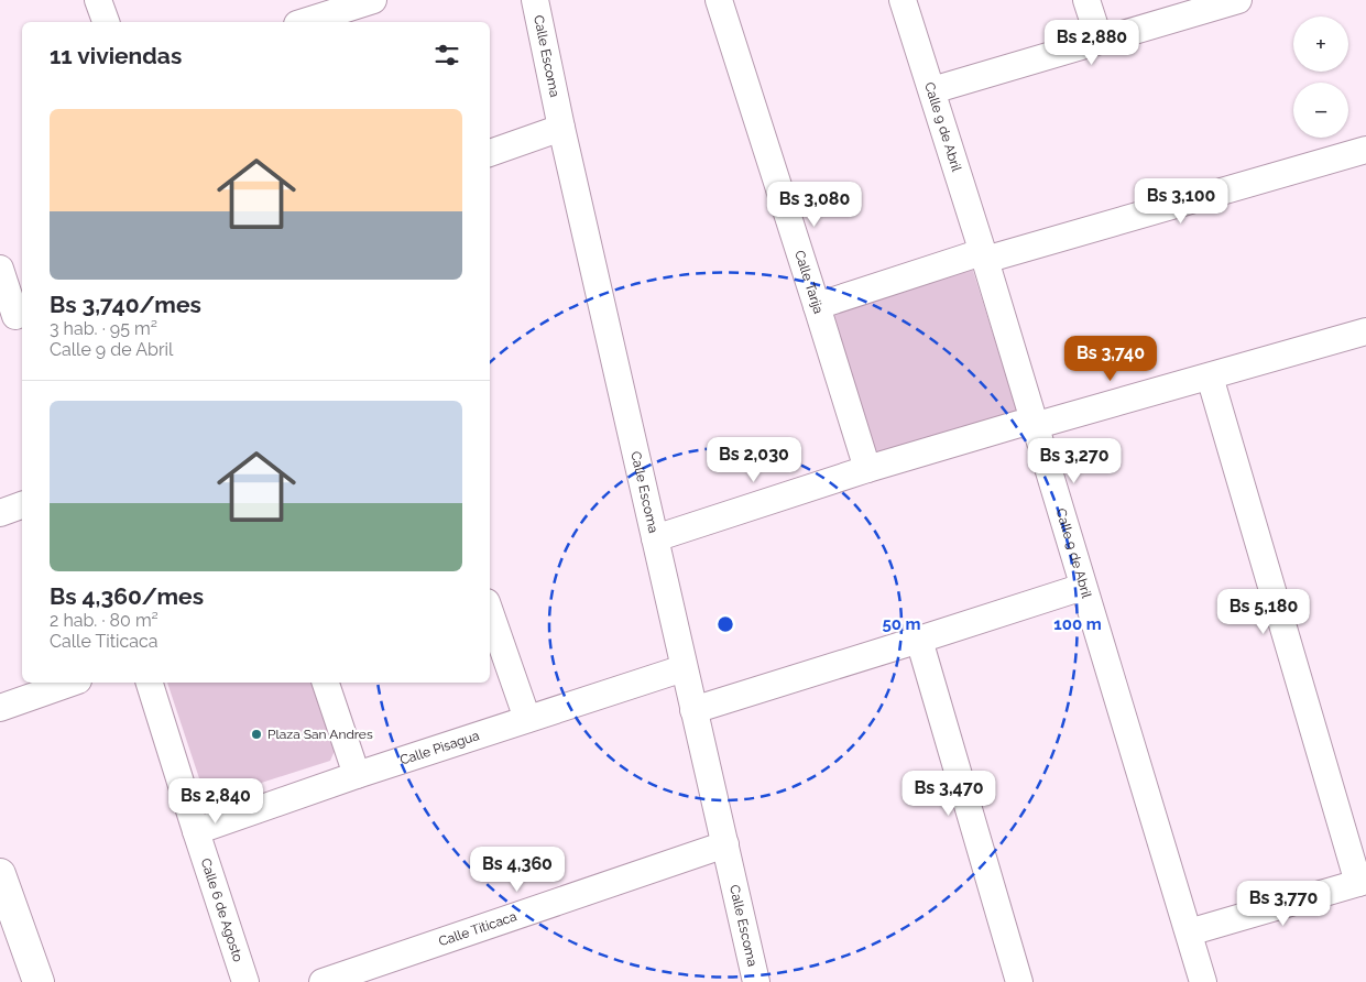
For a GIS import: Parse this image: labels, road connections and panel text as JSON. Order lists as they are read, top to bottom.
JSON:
{
  "streets": {
    "street": [
      "Calle Escoma",
      "Calle 9 de Abril",
      "Calle Tarija",
      "Calle Pisagua",
      "Calle 6 de Agosto",
      "Calle Titicaca"
    ]
  },
  "crossings": [
    ["Calle Escoma", "Calle Pisagua"],
    ["Calle Escoma", "Calle Titicaca"],
    ["Calle Pisagua", "Calle 6 de Agosto"]
  ],
  "places": ["Plaza San Andres"],
  "page": {
    "map_buttons": ["+", "−"],
    "price": [
      "Bs 2,880",
      "Bs 3,100",
      "Bs 3,080",
      "Bs 3,740",
      "Bs 2,030",
      "Bs 3,270",
      "Bs 5,180",
      "Bs 3,470",
      "Bs 2,840",
      "Bs 4,360",
      "Bs 3,770"
    ],
    "heading": "11 viviendas",
    "list": [
      {
        "name": "Bs 3,740/mes",
        "note": "3 hab. · 95 m² · Calle 9 de Abril"
      },
      {
        "name": "Bs 4,360/mes",
        "note": "2 hab. · 80 m² · Calle Titicaca"
      }
    ]
  },
  "rings": ["50 m", "100 m"]
}
